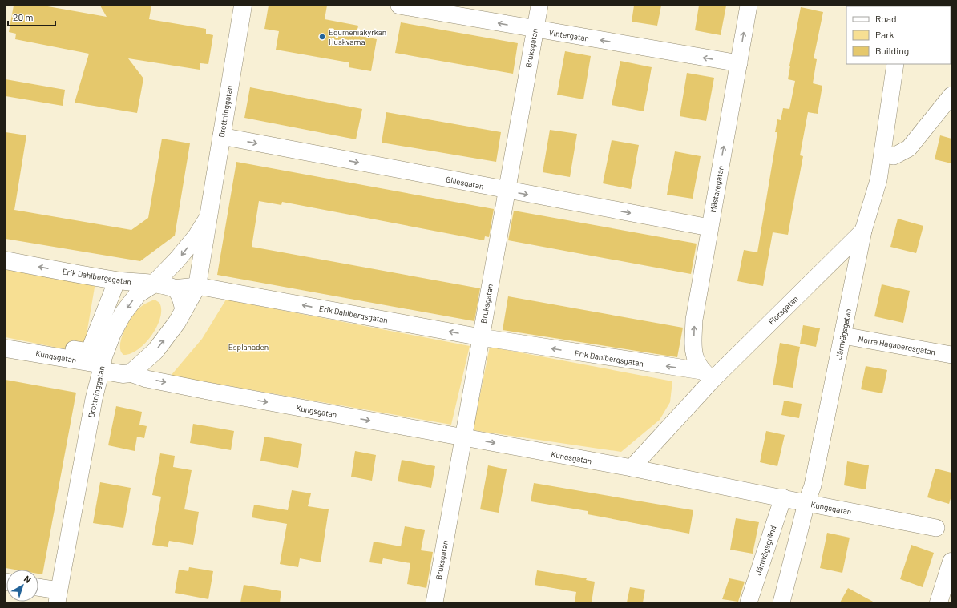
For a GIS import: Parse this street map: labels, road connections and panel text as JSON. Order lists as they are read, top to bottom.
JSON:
{
  "streets": {
    "street": [
      "Vintergatan",
      "Bruksgatan",
      "Drottninggatan",
      "Gillesgatan",
      "Mästaregatan",
      "Erik Dahlbergsgatan",
      "Floragatan",
      "Järnvägsgatan",
      "Norra Hagabergsgatan",
      "Kungsgatan",
      "Järnvägsgränd"
    ]
  },
  "crossings": [
    ["Vintergatan", "Bruksgatan"],
    ["Vintergatan", "Mästaregatan"],
    ["Bruksgatan", "Gillesgatan"],
    ["Bruksgatan", "Erik Dahlbergsgatan"],
    ["Bruksgatan", "Kungsgatan"],
    ["Drottninggatan", "Gillesgatan"],
    ["Drottninggatan", "Erik Dahlbergsgatan"],
    ["Drottninggatan", "Kungsgatan"],
    ["Gillesgatan", "Mästaregatan"],
    ["Mästaregatan", "Erik Dahlbergsgatan"],
    ["Mästaregatan", "Floragatan"],
    ["Erik Dahlbergsgatan", "Floragatan"],
    ["Floragatan", "Järnvägsgatan"],
    ["Järnvägsgatan", "Norra Hagabergsgatan"],
    ["Järnvägsgatan", "Kungsgatan"],
    ["Kungsgatan", "Järnvägsgränd"]
  ],
  "one_way": [
    "Vintergatan",
    "Gillesgatan",
    "Mästaregatan",
    "Erik Dahlbergsgatan",
    "Kungsgatan"
  ],
  "parks": ["Esplanaden"],
  "places": ["Equmeniakyrkan Huskvarna"],
  "legend": ["Road", "Park", "Building"],
  "scale_bar": "20 m",
  "north": "top right"
}
